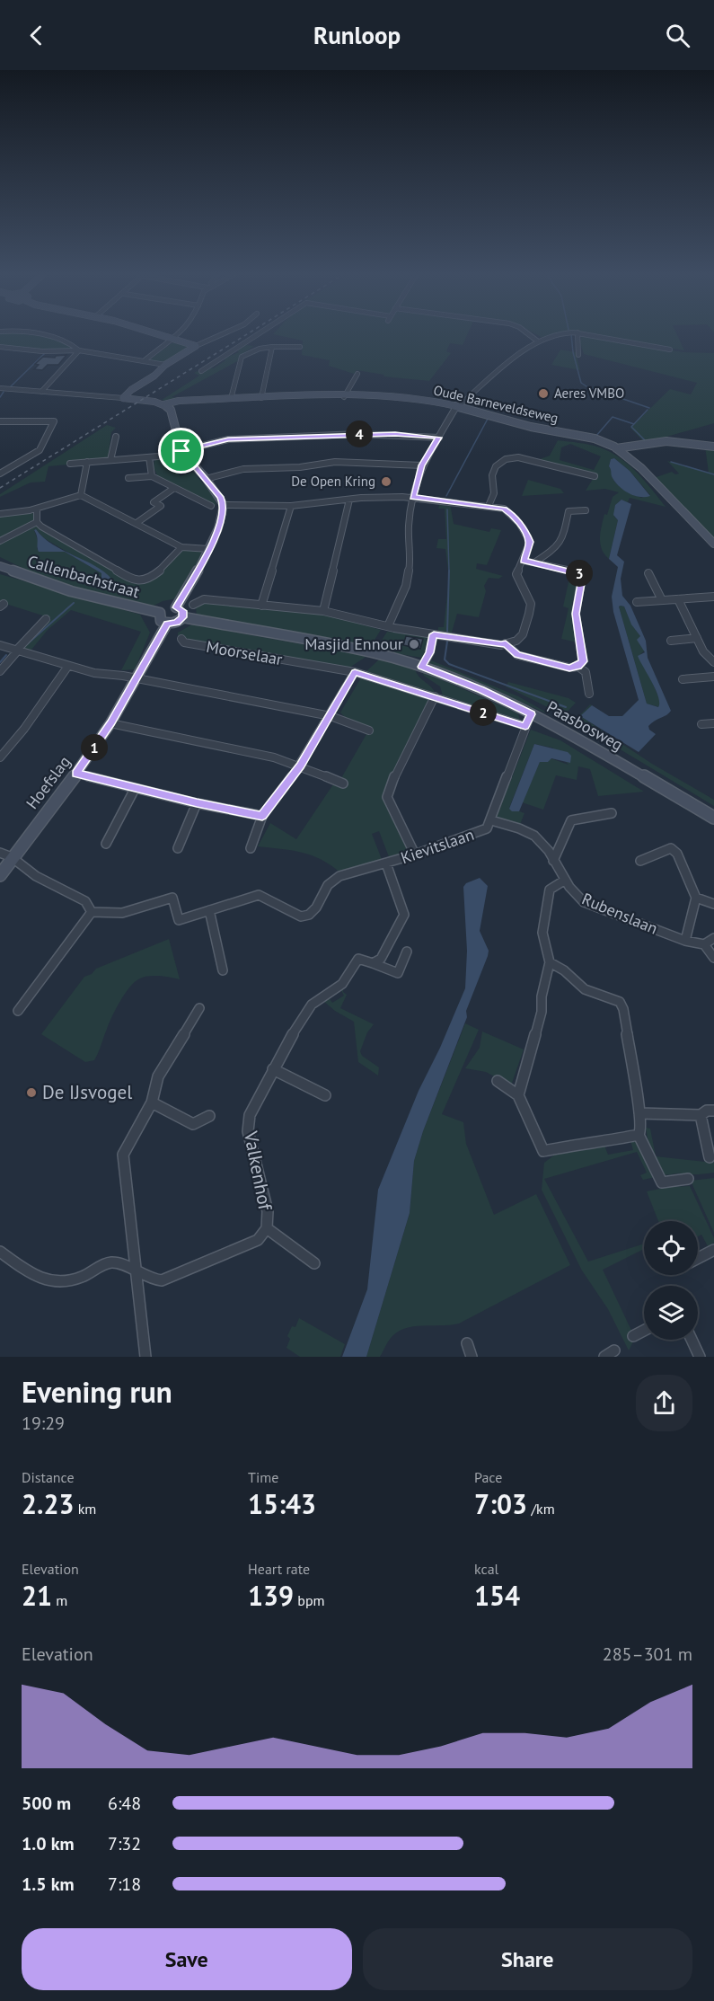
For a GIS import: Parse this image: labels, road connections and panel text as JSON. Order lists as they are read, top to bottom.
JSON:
{
  "streets": {
    "street": [
      "Oude Barneveldseweg",
      "Callenbachstraat",
      "Moorselaar",
      "Paasbosweg",
      "Hoefslag",
      "Kievitslaan",
      "Rubenslaan",
      "Valkenhof"
    ]
  },
  "crossings": [
    ["Callenbachstraat", "Paasbosweg"],
    ["Callenbachstraat", "Hoefslag"],
    ["Moorselaar", "Kievitslaan"],
    ["Paasbosweg", "Hoefslag"],
    ["Paasbosweg", "Kievitslaan"],
    ["Kievitslaan", "Rubenslaan"]
  ],
  "places": [
    "Aeres VMBO",
    "De Open Kring",
    "Masjid Ennour",
    "De IJsvogel"
  ],
  "page": {
    "header": "Runloop",
    "pins": [
      "4",
      "3",
      "2",
      "1"
    ],
    "heading": ["Evening run", "19:29"],
    "stats": [
      ["Distance", "2.23 km"],
      ["Time", "15:43"],
      ["Pace", "7:03 /km"],
      ["Elevation", "21 m"],
      ["Heart rate", "139 bpm"],
      ["kcal", "154"]
    ],
    "chart": ["Elevation", "285–301 m"],
    "list": [
      {
        "name": "500 m",
        "note": "6:48"
      },
      {
        "name": "1.0 km",
        "note": "7:32"
      },
      {
        "name": "1.5 km",
        "note": "7:18"
      }
    ],
    "buttons": ["Save", "Share"]
  }
}
